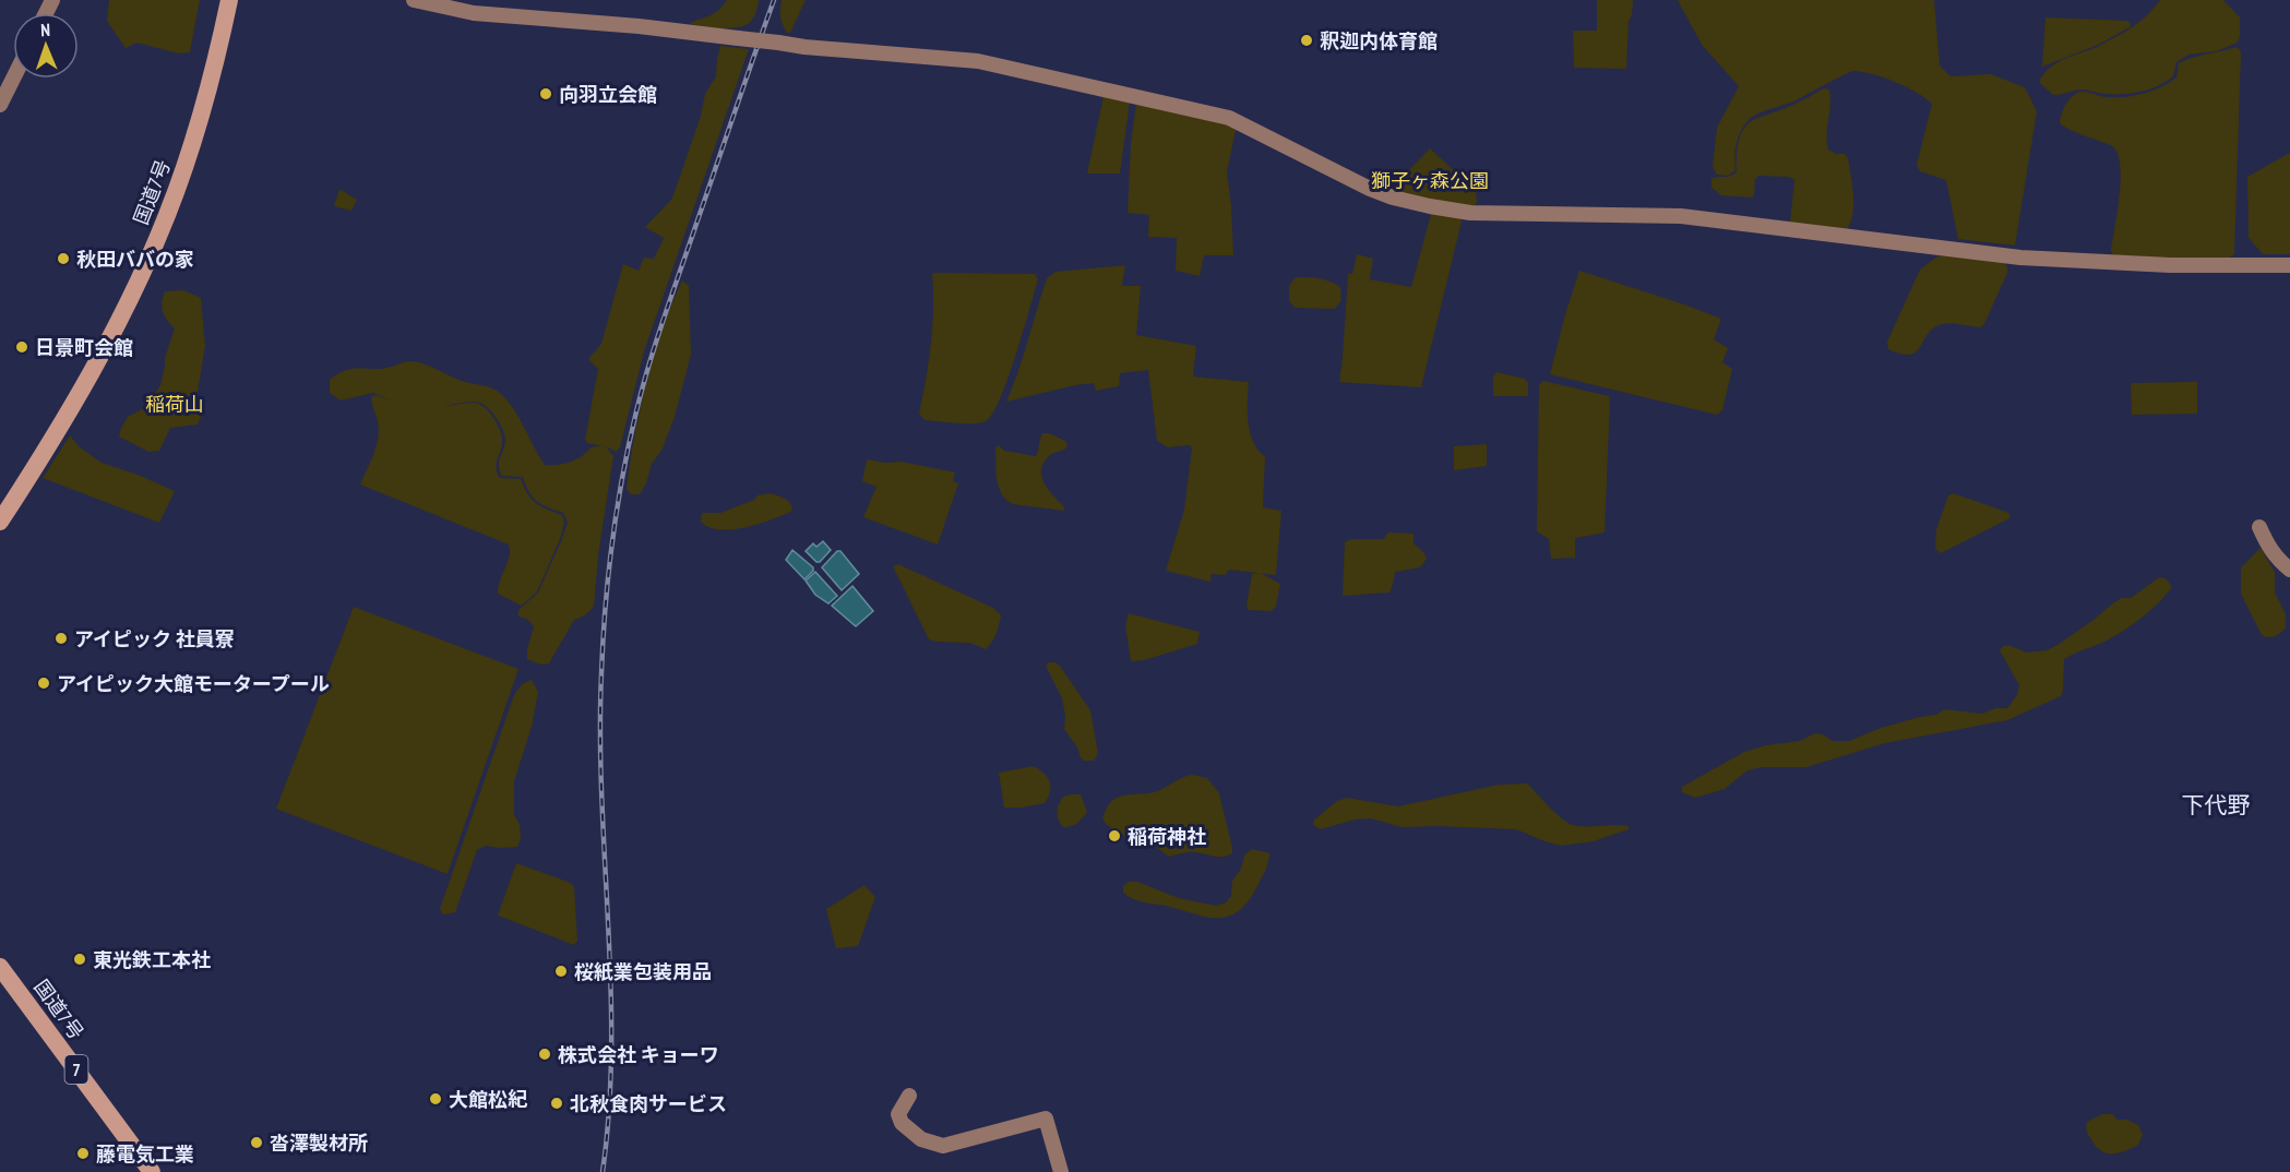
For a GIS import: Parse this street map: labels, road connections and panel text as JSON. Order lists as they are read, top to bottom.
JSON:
{
  "streets": {
    "highway": ["国道7号", "7"]
  },
  "districts": ["下代野"],
  "parks": ["獅子ヶ森公園", "稲荷山"],
  "places": [
    "釈迦内体育館",
    "向羽立会館",
    "秋田ババの家",
    "日景町会館",
    "アイピック 社員寮",
    "アイピック大館モータープール",
    "稲荷神社",
    "東光鉄工本社",
    "桜紙業包装用品",
    "株式会社 キョーワ",
    "大館松紀",
    "北秋食肉サービス",
    "沓澤製材所",
    "藤電気工業"
  ],
  "north": "top"
}
